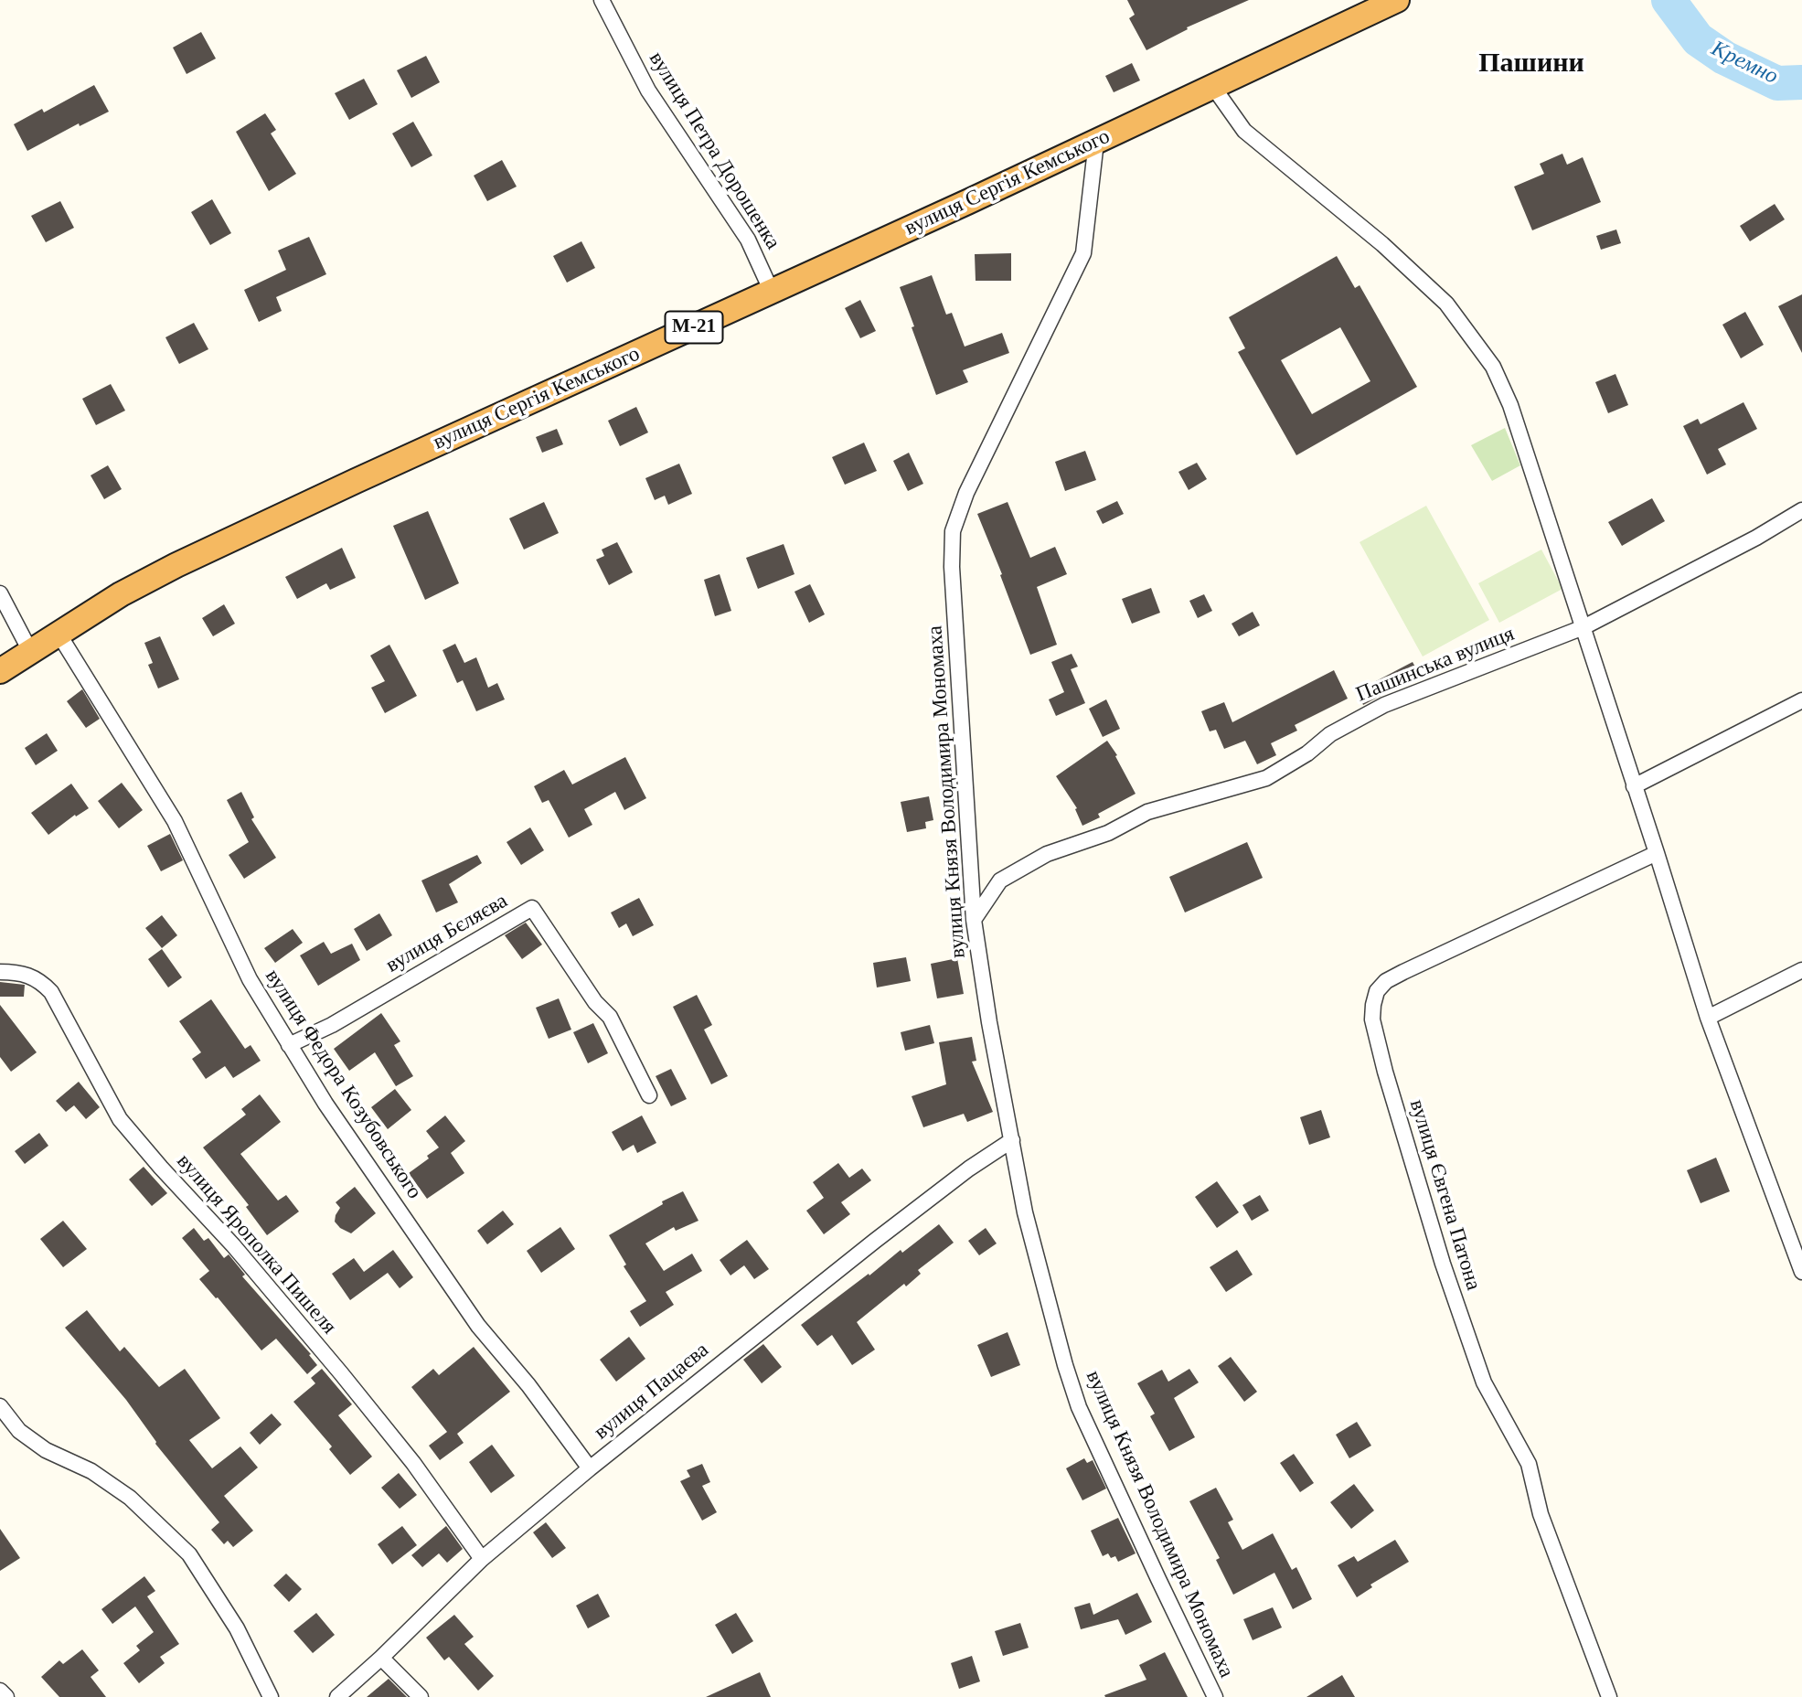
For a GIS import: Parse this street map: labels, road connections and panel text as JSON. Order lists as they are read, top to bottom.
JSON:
{
  "streets": {
    "highway": ["вулиця Сергія Кемського", "М-21"],
    "street": [
      "вулиця Петра Дорошенка",
      "Пашинська вулиця",
      "вулиця Князя Володимира Мономаха",
      "вулиця Бєляєва",
      "вулиця Федора Козубовського",
      "вулиця Євгена Патона",
      "вулиця Ярополка Пишеля",
      "вулиця Пацаєва"
    ]
  },
  "crossings": [
    ["вулиця Петра Дорошенка", "вулиця Сергія Кемського"],
    ["вулиця Сергія Кемського", "вулиця Князя Володимира Мономаха"],
    ["вулиця Сергія Кемського", "вулиця Федора Козубовського"],
    ["Пашинська вулиця", "вулиця Князя Володимира Мономаха"],
    ["вулиця Князя Володимира Мономаха", "вулиця Пацаєва"],
    ["вулиця Бєляєва", "вулиця Федора Козубовського"],
    ["вулиця Федора Козубовського", "вулиця Пацаєва"],
    ["вулиця Ярополка Пишеля", "вулиця Пацаєва"]
  ],
  "districts": ["Пашини"],
  "water": ["Кремно"]
}
